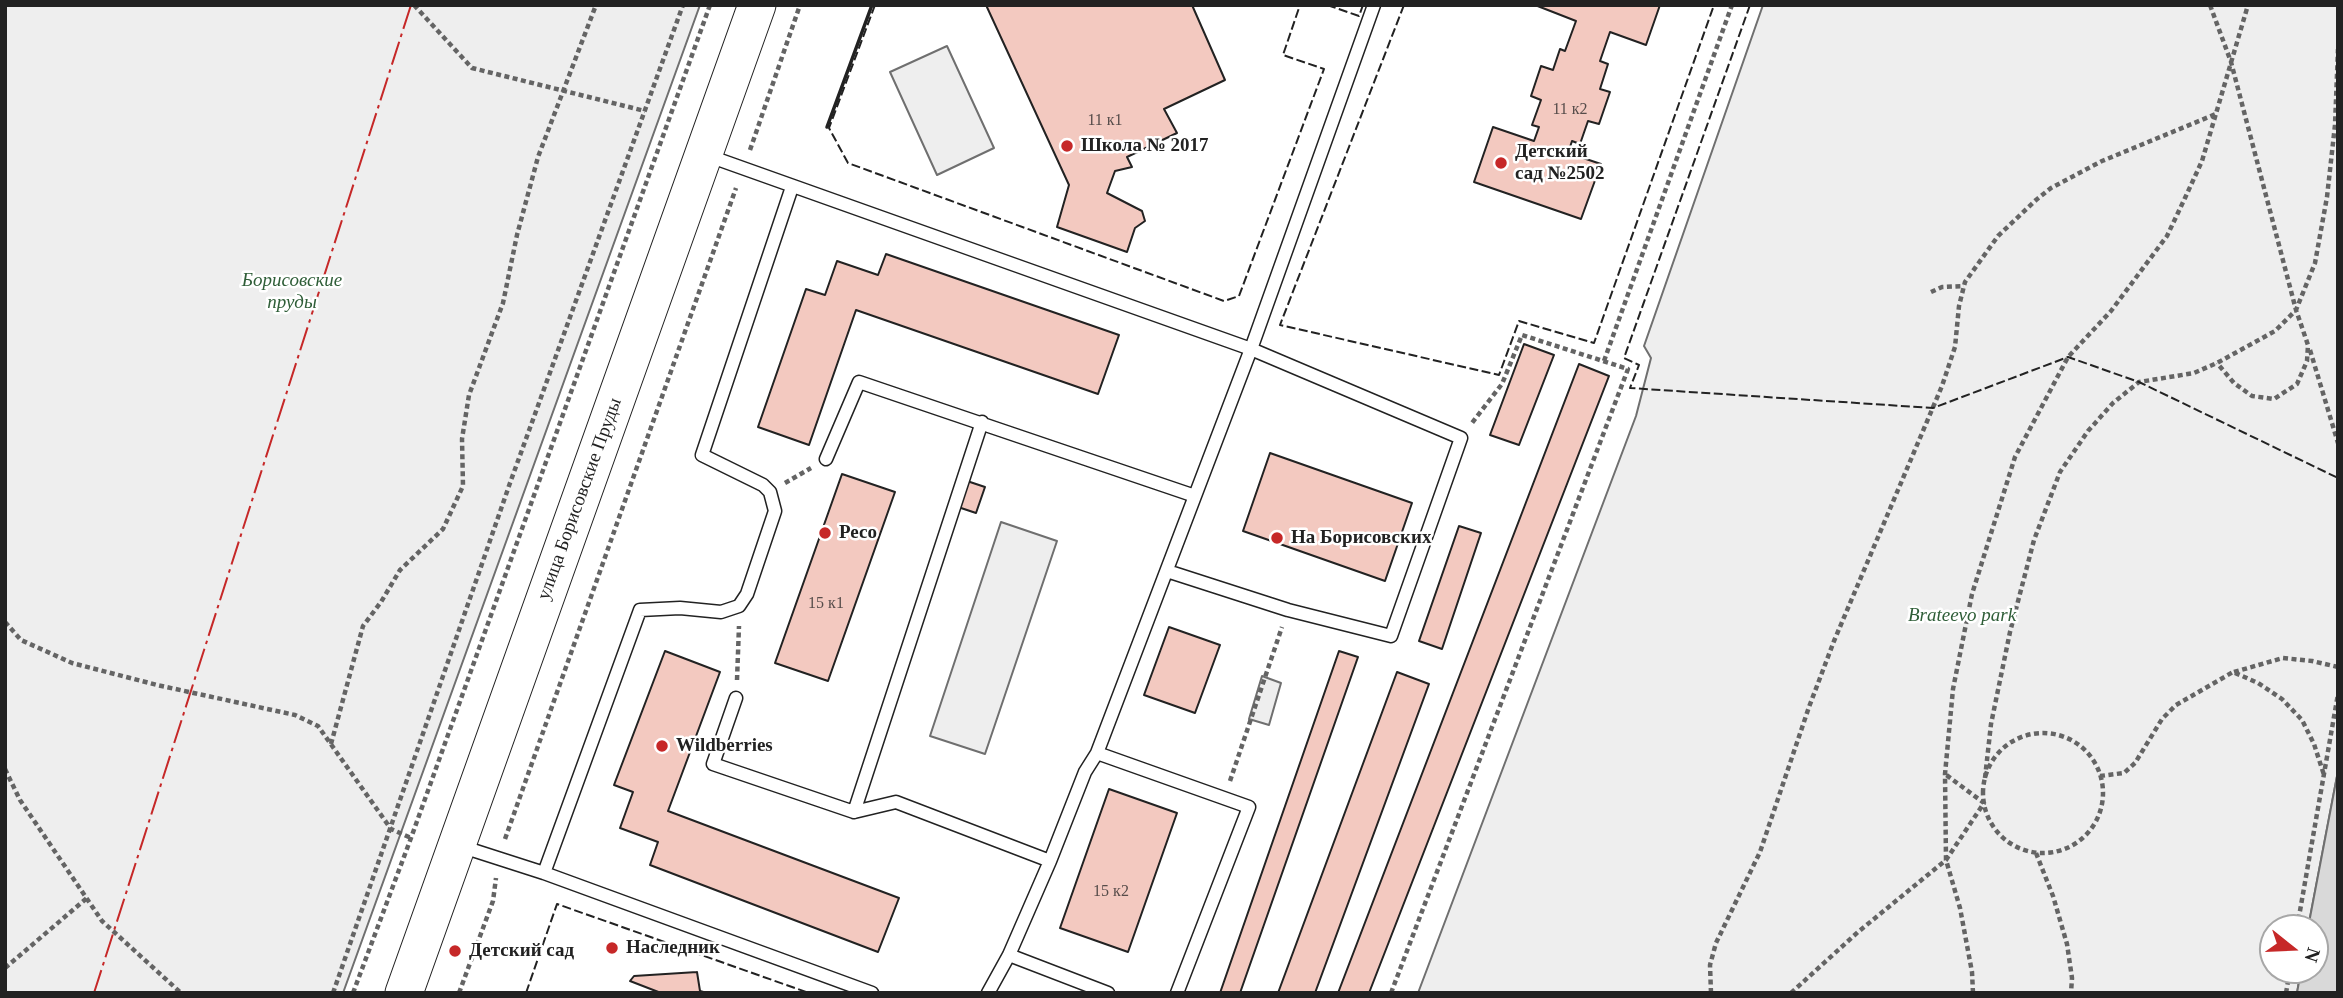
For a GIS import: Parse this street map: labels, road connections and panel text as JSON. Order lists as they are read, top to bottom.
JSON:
{
  "streets": {
    "main road": ["улица Борисовские Пруды"]
  },
  "parks": ["Борисовские пруды", "Brateevo park"],
  "places": [
    "Школа № 2017",
    "Детский сад №2502",
    "Ресо",
    "На Борисовских",
    "Wildberries",
    "Наследник",
    "Детский сад"
  ],
  "house_numbers": [
    "11 к2",
    "11 к1",
    "15 к1",
    "15 к2"
  ],
  "north": "right"
}
